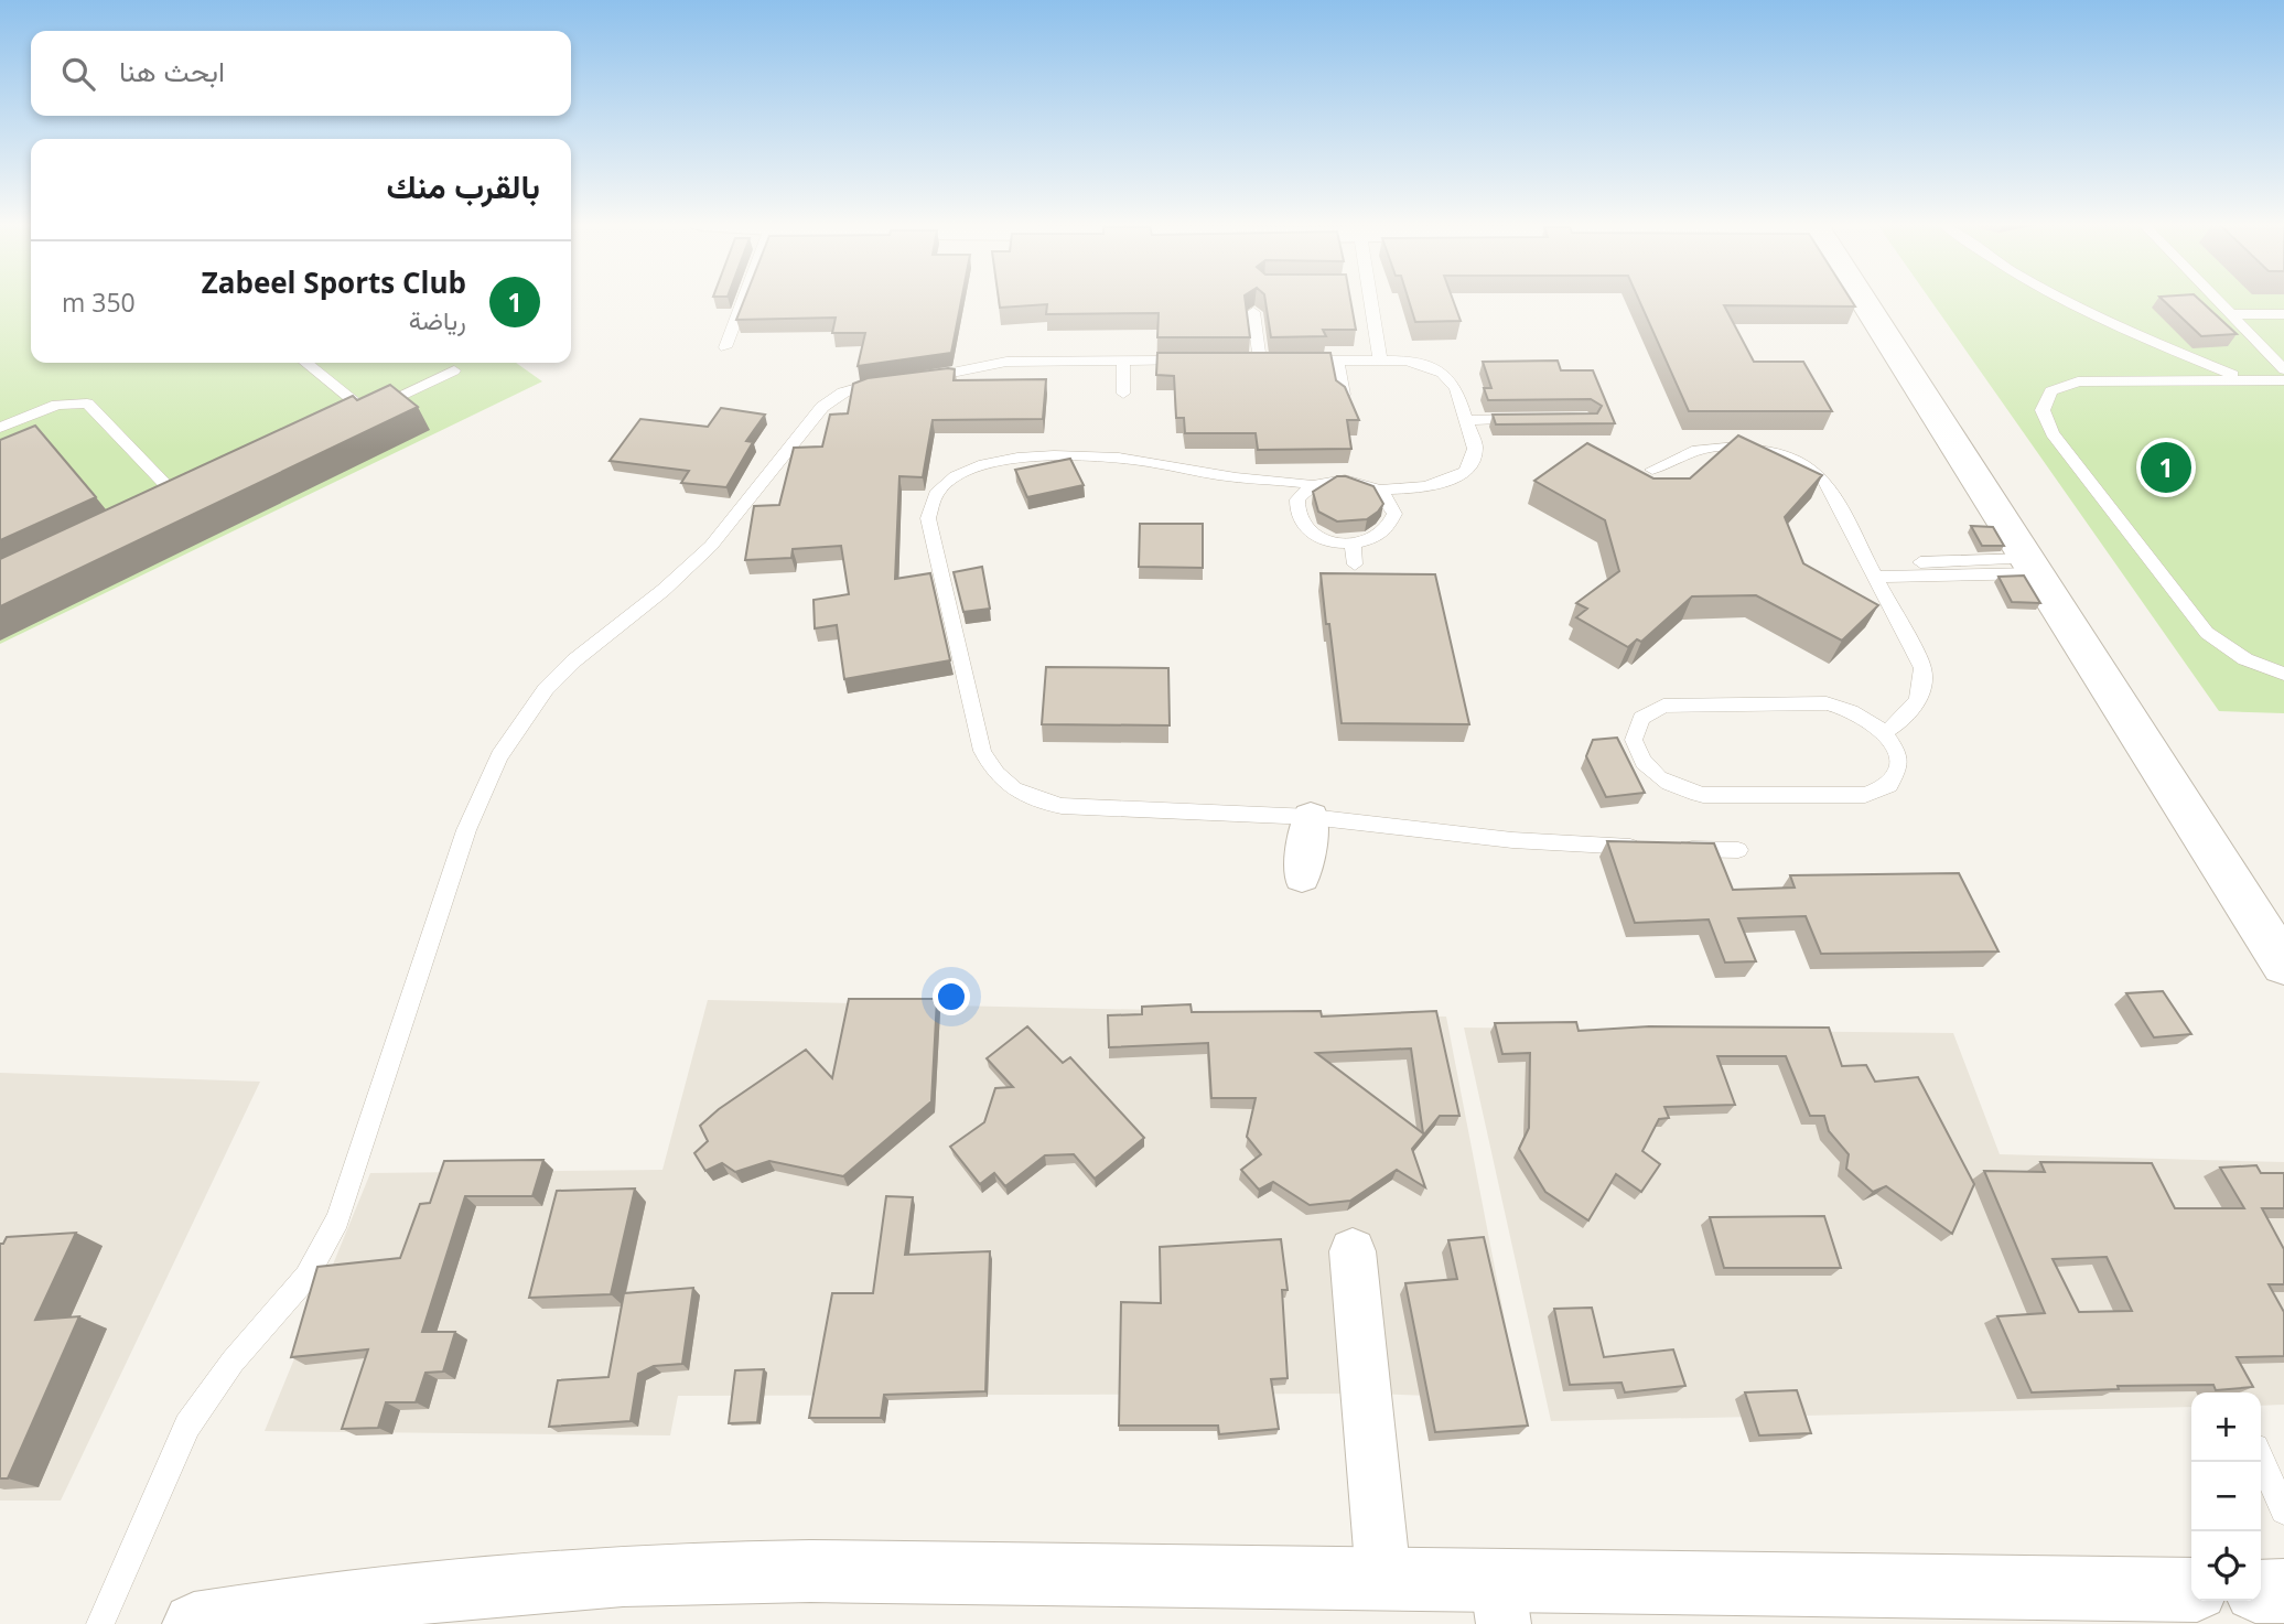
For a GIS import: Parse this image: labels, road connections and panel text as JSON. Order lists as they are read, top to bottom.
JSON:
{
  "page": {
    "search": "ابحث هنا",
    "heading": "بالقرب منك",
    "list": [
      {
        "mark": "1",
        "name": "Zabeel Sports Club",
        "note": "رياضة",
        "value": "350 m"
      }
    ],
    "pins": "1",
    "map_buttons": ["+", "−"]
  }
}
